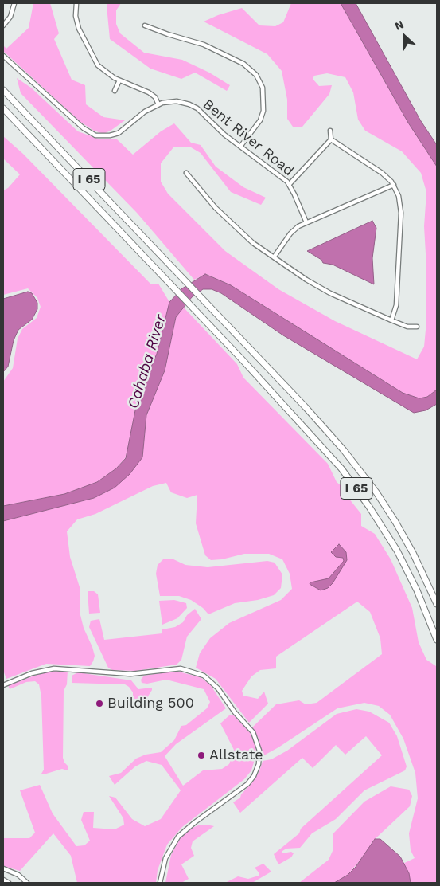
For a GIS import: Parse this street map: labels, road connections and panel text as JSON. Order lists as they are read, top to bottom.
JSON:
{
  "streets": {
    "highway": ["I 65"],
    "street": ["Bent River Road"]
  },
  "water": ["Cahaba River"],
  "places": ["Building 500", "Allstate"],
  "north": "top left"
}
